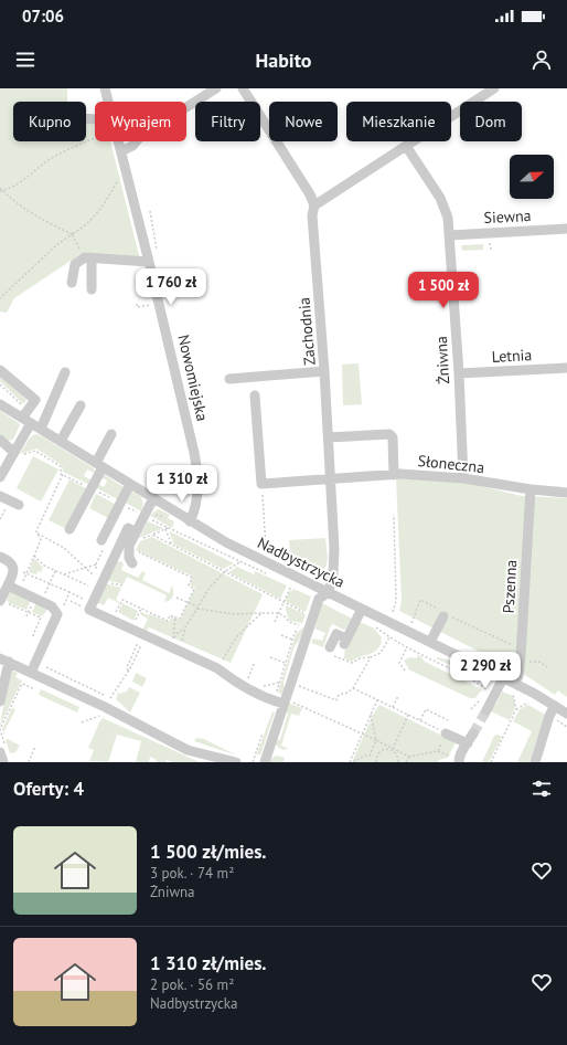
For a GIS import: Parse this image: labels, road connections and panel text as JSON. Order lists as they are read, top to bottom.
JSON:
{
  "streets": {
    "street": [
      "Siewna",
      "Zachodnia",
      "Letnia",
      "Żniwna",
      "Nowomiejska",
      "Słoneczna",
      "Nadbystrzycka",
      "Pszenna"
    ]
  },
  "crossings": [
    ["Siewna", "Żniwna"],
    ["Zachodnia", "Słoneczna"],
    ["Zachodnia", "Nadbystrzycka"],
    ["Letnia", "Żniwna"],
    ["Żniwna", "Słoneczna"],
    ["Nowomiejska", "Nadbystrzycka"],
    ["Słoneczna", "Pszenna"],
    ["Nadbystrzycka", "Pszenna"]
  ],
  "north": "right",
  "page": {
    "status": "07:06",
    "header": "Habito",
    "chip": [
      "Kupno",
      "Wynajem",
      "Filtry",
      "Nowe",
      "Mieszkanie",
      "Dom"
    ],
    "price": [
      "1 760 zł",
      "1 500 zł",
      "1 310 zł",
      "2 290 zł"
    ],
    "heading": "Oferty: 4",
    "list": [
      {
        "name": "1 500 zł/mies.",
        "note": "3 pok. · 74 m² · Żniwna"
      },
      {
        "name": "1 310 zł/mies.",
        "note": "2 pok. · 56 m² · Nadbystrzycka"
      }
    ]
  }
}
